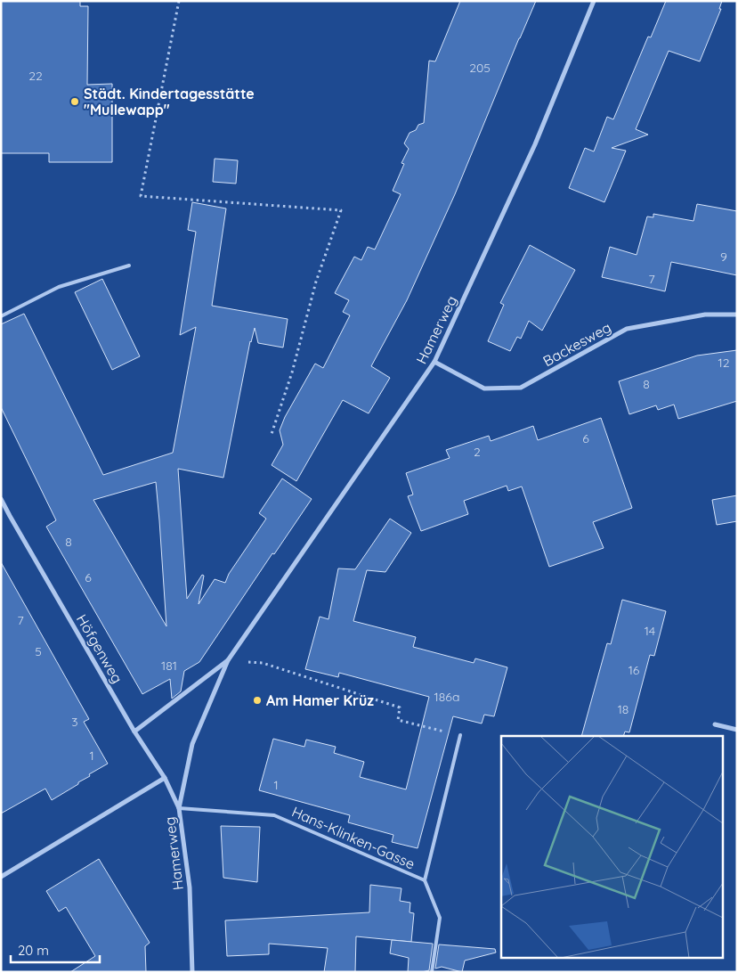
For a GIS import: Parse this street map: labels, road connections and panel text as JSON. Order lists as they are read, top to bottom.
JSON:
{
  "streets": {
    "street": ["Hamerweg", "Backesweg", "Höfgenweg"],
    "lane": ["Hans-Klinken-Gasse"]
  },
  "crossings": [
    ["Hamerweg", "Backesweg"],
    ["Hamerweg", "Höfgenweg"],
    ["Hamerweg", "Hans-Klinken-Gasse"],
    ["Höfgenweg", "Hans-Klinken-Gasse"]
  ],
  "places": ["Städt. Kindertagesstätte \"Mullewapp\"", "Am Hamer Krüz"],
  "house_numbers": [
    "205",
    "22",
    "9",
    "7",
    "12",
    "8",
    "6",
    "2",
    "8",
    "6",
    "7",
    "14",
    "5",
    "181",
    "16",
    "186a",
    "18",
    "3",
    "1",
    "1"
  ],
  "scale_bar": "20 m"
}
